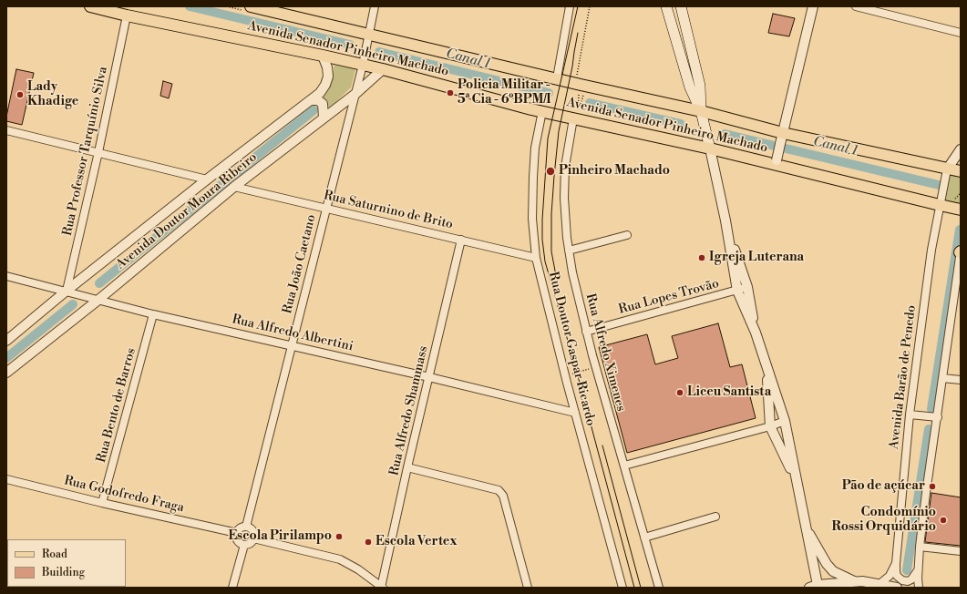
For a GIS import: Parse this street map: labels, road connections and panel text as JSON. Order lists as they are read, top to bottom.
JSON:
{
  "streets": {
    "main road": ["Avenida Senador Pinheiro Machado"],
    "street": [
      "Rua Professor Tarquínio Silva",
      "Rua Saturnino de Brito",
      "Avenida Doutor Moura Ribeiro",
      "Rua João Caetano",
      "Rua Lopes Trovão",
      "Rua Alfredo Albertini",
      "Rua Doutor Gaspar Ricardo",
      "Rua Alfredo Ximenes",
      "Avenida Barão de Penedo",
      "Rua Bento de Barros",
      "Rua Alfredo Shammass",
      "Rua Godofredo Fraga"
    ]
  },
  "crossings": [
    ["Avenida Senador Pinheiro Machado", "Rua Professor Tarquínio Silva"],
    ["Avenida Senador Pinheiro Machado", "Avenida Doutor Moura Ribeiro"],
    ["Avenida Senador Pinheiro Machado", "Rua João Caetano"],
    ["Avenida Senador Pinheiro Machado", "Rua Doutor Gaspar Ricardo"],
    ["Avenida Senador Pinheiro Machado", "Rua Alfredo Ximenes"],
    ["Avenida Senador Pinheiro Machado", "Avenida Barão de Penedo"],
    ["Rua Professor Tarquínio Silva", "Avenida Doutor Moura Ribeiro"],
    ["Rua Professor Tarquínio Silva", "Rua Alfredo Albertini"],
    ["Rua Saturnino de Brito", "Avenida Doutor Moura Ribeiro"],
    ["Rua Saturnino de Brito", "Rua João Caetano"],
    ["Rua Saturnino de Brito", "Rua Doutor Gaspar Ricardo"],
    ["Rua Saturnino de Brito", "Rua Alfredo Shammass"],
    ["Avenida Doutor Moura Ribeiro", "Rua João Caetano"],
    ["Avenida Doutor Moura Ribeiro", "Rua Alfredo Albertini"],
    ["Rua João Caetano", "Rua Alfredo Albertini"],
    ["Rua João Caetano", "Rua Godofredo Fraga"],
    ["Rua Lopes Trovão", "Rua Alfredo Ximenes"],
    ["Rua Alfredo Albertini", "Rua Doutor Gaspar Ricardo"],
    ["Rua Alfredo Albertini", "Rua Bento de Barros"],
    ["Rua Alfredo Albertini", "Rua Alfredo Shammass"],
    ["Rua Bento de Barros", "Rua Godofredo Fraga"]
  ],
  "water": ["Canal 1"],
  "places": [
    "Policia Militar - 5ª Cia - 6ºBPM/I",
    "Lady Khadige",
    "Pinheiro Machado",
    "Igreja Luterana",
    "Liceu Santista",
    "Pão de açúcar",
    "Condomínio Rossi Orquidário",
    "Escola Pirilampo",
    "Escola Vertex"
  ],
  "legend": ["Road", "Building"]
}
